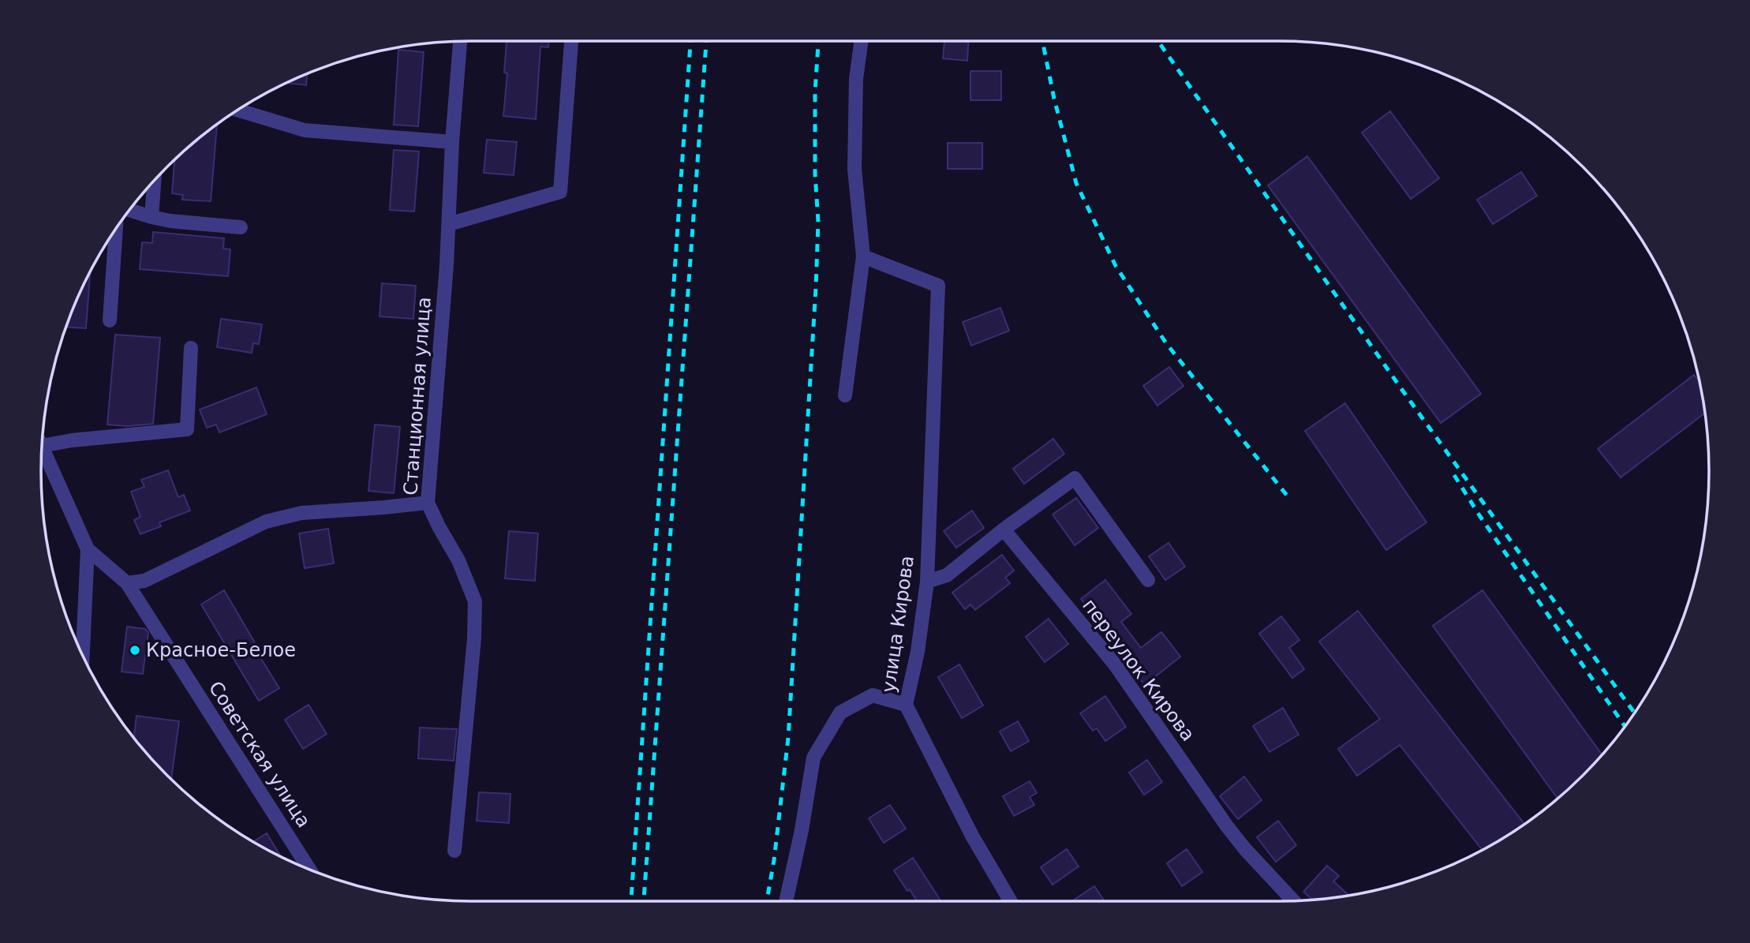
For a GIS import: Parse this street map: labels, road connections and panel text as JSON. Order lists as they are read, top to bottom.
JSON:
{
  "streets": {
    "street": [
      "Станционная улица",
      "улица Кирова",
      "переулок Кирова",
      "Советская улица"
    ]
  },
  "places": ["Красное-Белое"]
}
